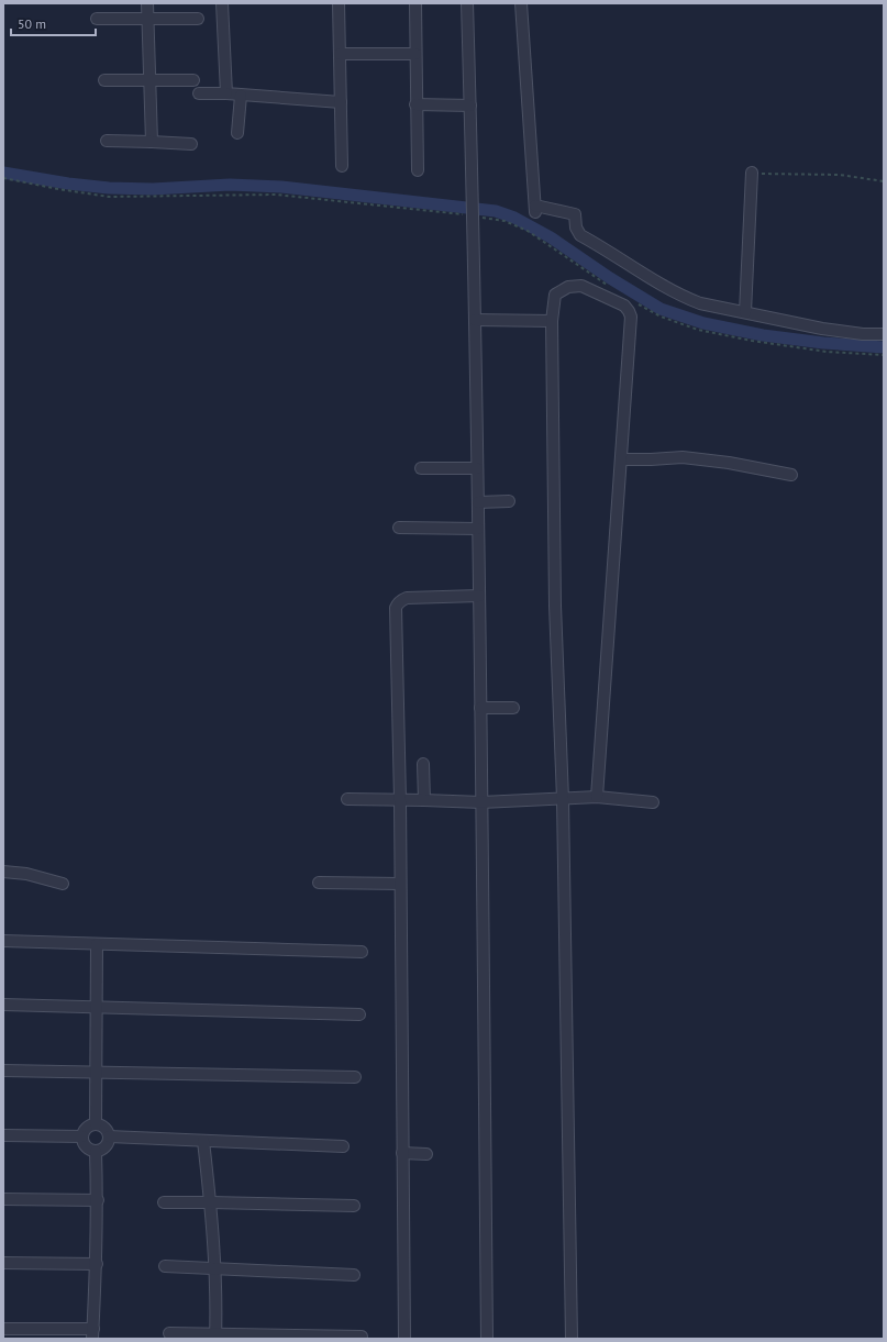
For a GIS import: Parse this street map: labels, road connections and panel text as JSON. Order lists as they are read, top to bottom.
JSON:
{
  "scale_bar": "50 m"
}
